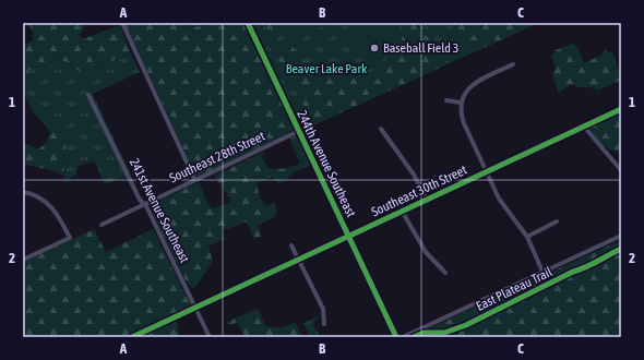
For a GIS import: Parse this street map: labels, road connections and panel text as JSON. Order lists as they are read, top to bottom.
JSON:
{
  "streets": {
    "street": [
      "Southeast 28th Street",
      "244th Avenue Southeast",
      "Southeast 30th Street",
      "241st Avenue Southeast"
    ],
    "cycle path": ["East Plateau Trail"]
  },
  "crossings": [
    ["Southeast 28th Street", "244th Avenue Southeast"],
    ["Southeast 28th Street", "241st Avenue Southeast"],
    ["244th Avenue Southeast", "Southeast 30th Street"],
    ["Southeast 30th Street", "241st Avenue Southeast"]
  ],
  "parks": ["Beaver Lake Park"],
  "places": ["Baseball Field 3"],
  "grid": {
    "columns": ["A", "B", "C"],
    "rows": ["1", "2"]
  }
}
